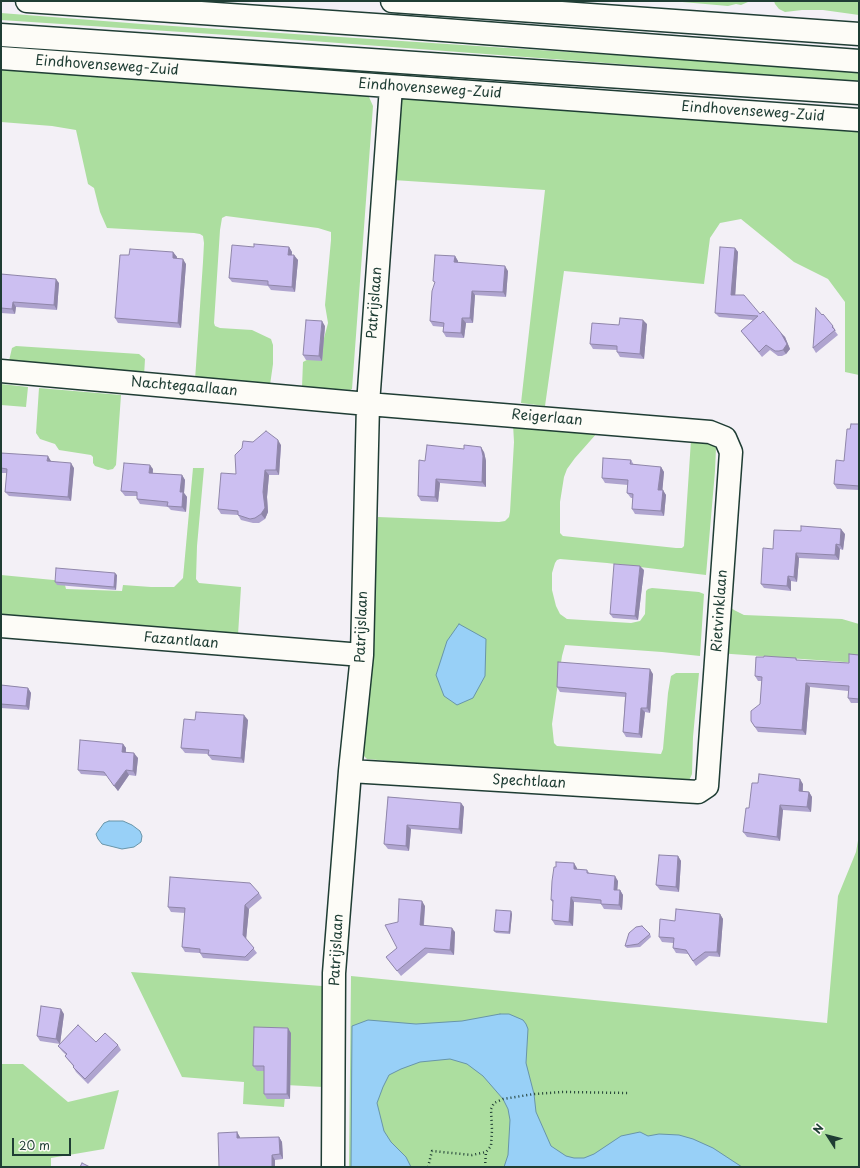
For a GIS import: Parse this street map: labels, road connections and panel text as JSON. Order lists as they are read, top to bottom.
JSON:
{
  "streets": {
    "street": [
      "Eindhovenseweg-Zuid",
      "Patrijslaan",
      "Nachtegaallaan",
      "Reigerlaan",
      "Rietvinklaan",
      "Fazantlaan",
      "Spechtlaan"
    ]
  },
  "crossings": [
    ["Eindhovenseweg-Zuid", "Patrijslaan"],
    ["Patrijslaan", "Nachtegaallaan"],
    ["Patrijslaan", "Reigerlaan"],
    ["Patrijslaan", "Fazantlaan"],
    ["Patrijslaan", "Spechtlaan"],
    ["Nachtegaallaan", "Reigerlaan"],
    ["Reigerlaan", "Rietvinklaan"],
    ["Rietvinklaan", "Spechtlaan"]
  ],
  "scale_bar": "20 m",
  "north": "top left"
}
